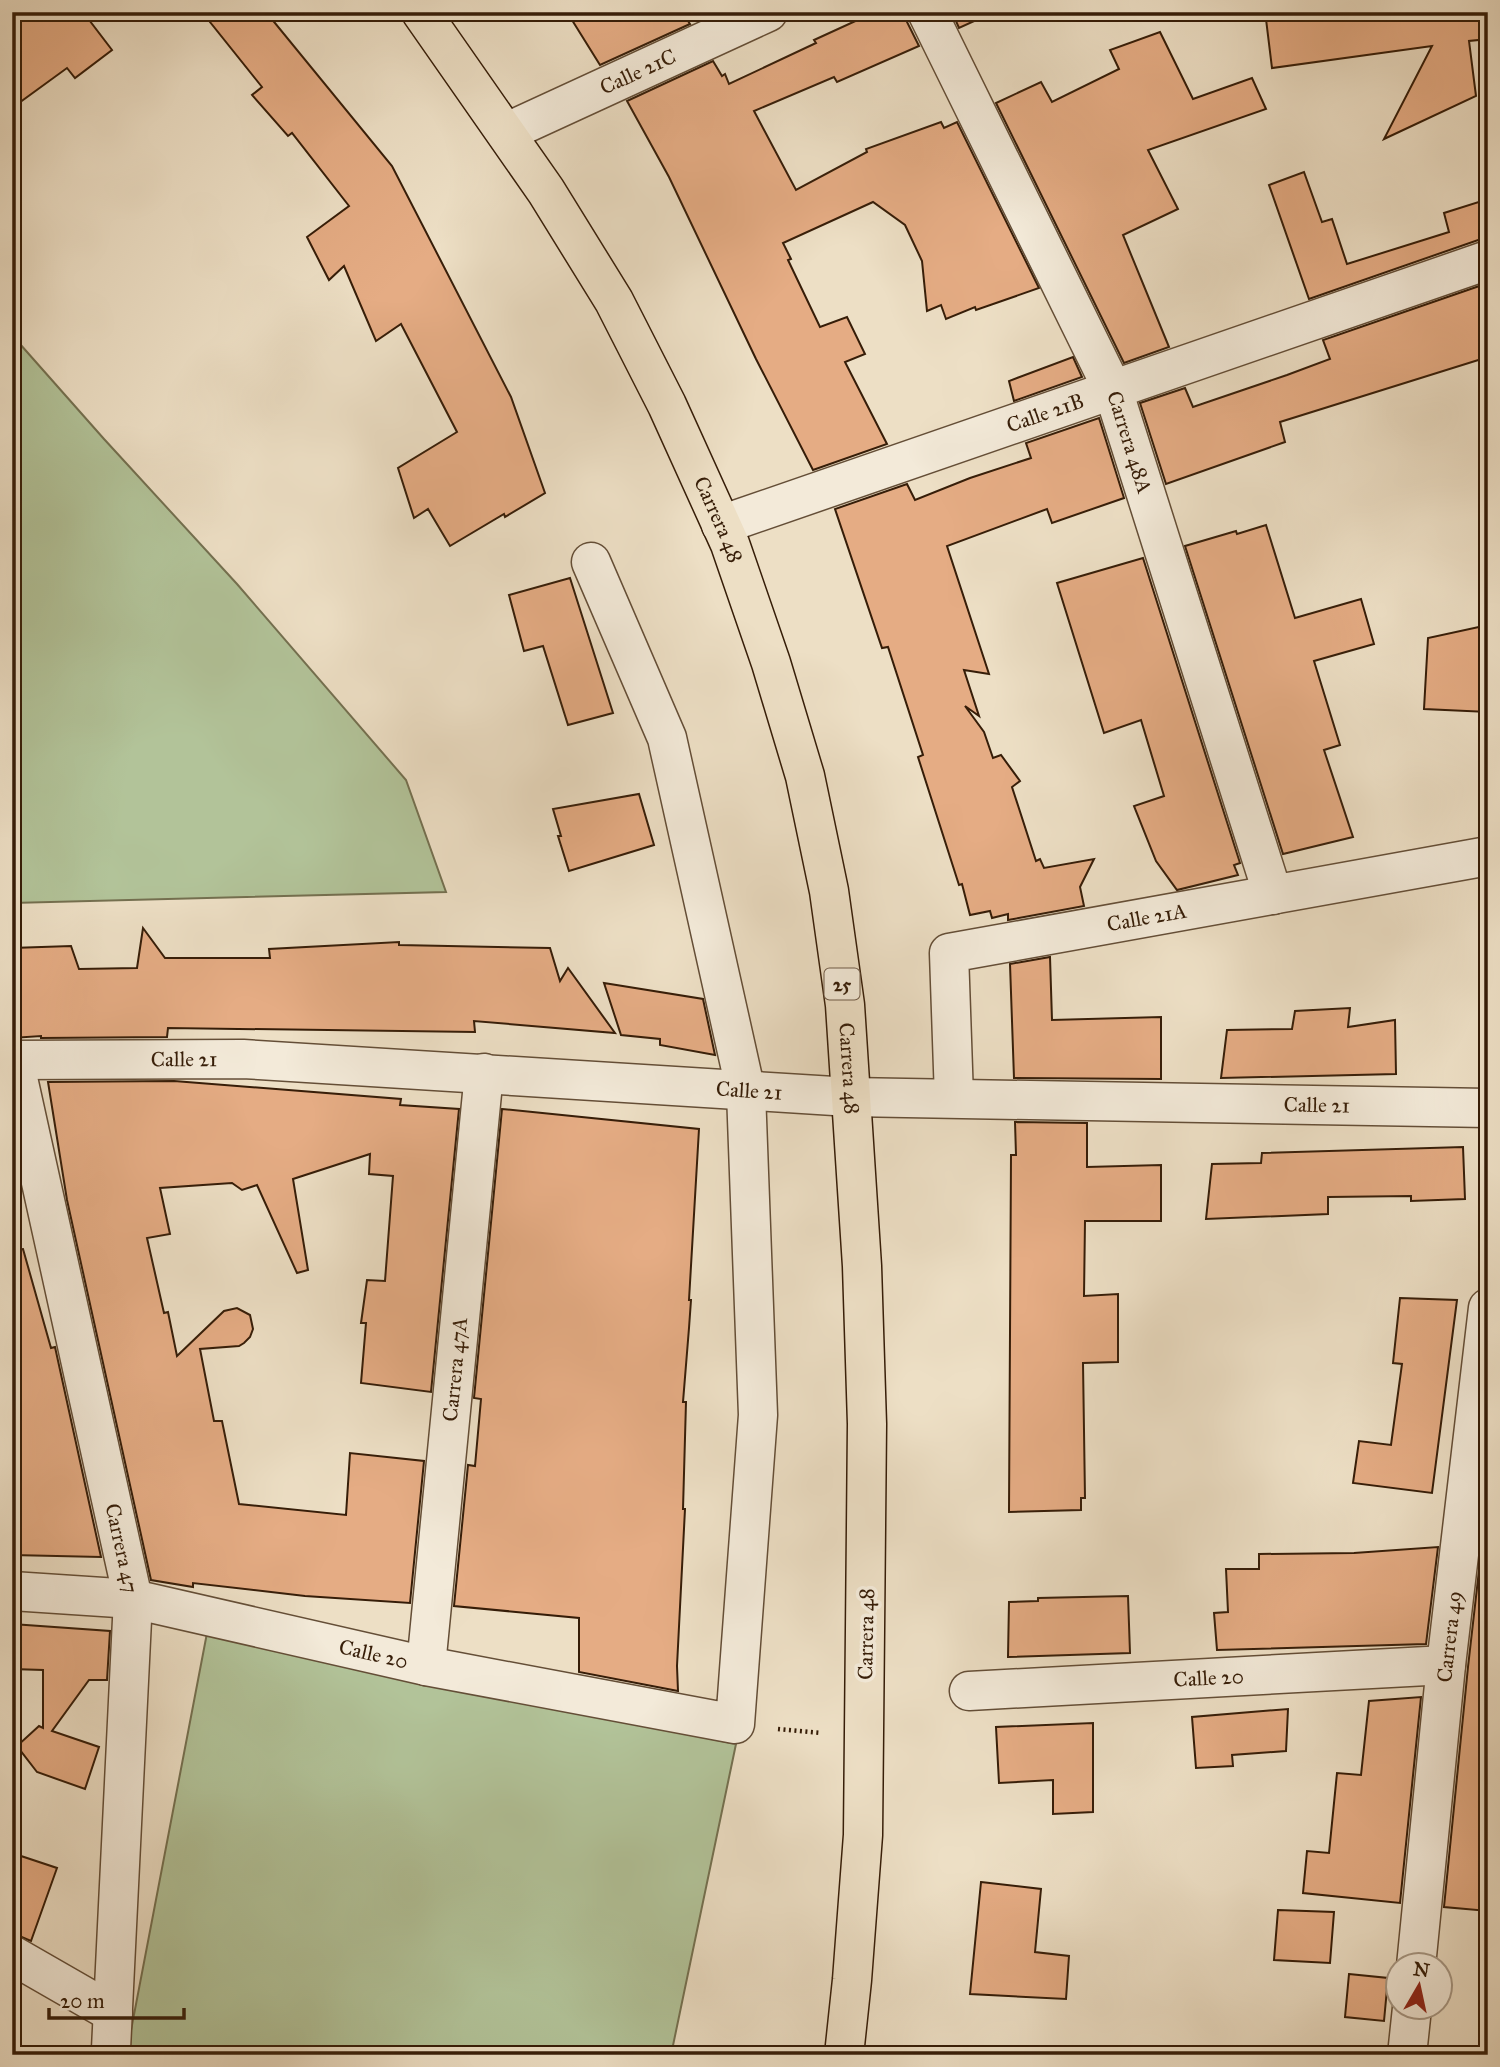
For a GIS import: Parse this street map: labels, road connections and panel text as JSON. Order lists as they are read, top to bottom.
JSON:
{
  "streets": {
    "highway": ["Carrera 48", "25"],
    "street": [
      "Calle 21C",
      "Calle 21B",
      "Carrera 48A",
      "Calle 21A",
      "Calle 21",
      "Carrera 47A",
      "Carrera 47",
      "Carrera 49",
      "Calle 20"
    ]
  },
  "crossings": [
    ["Calle 21C", "Carrera 48"],
    ["Calle 21B", "Carrera 48A"],
    ["Calle 21B", "Carrera 48"],
    ["Carrera 48A", "Calle 21A"],
    ["Carrera 48", "Calle 21"],
    ["Calle 21A", "Calle 21"],
    ["Calle 21", "Carrera 47A"],
    ["Calle 21", "Carrera 47"],
    ["Carrera 47A", "Calle 20"],
    ["Carrera 47", "Calle 20"],
    ["Carrera 49", "Calle 20"]
  ],
  "scale_bar": "20 m",
  "north": "top"
}
